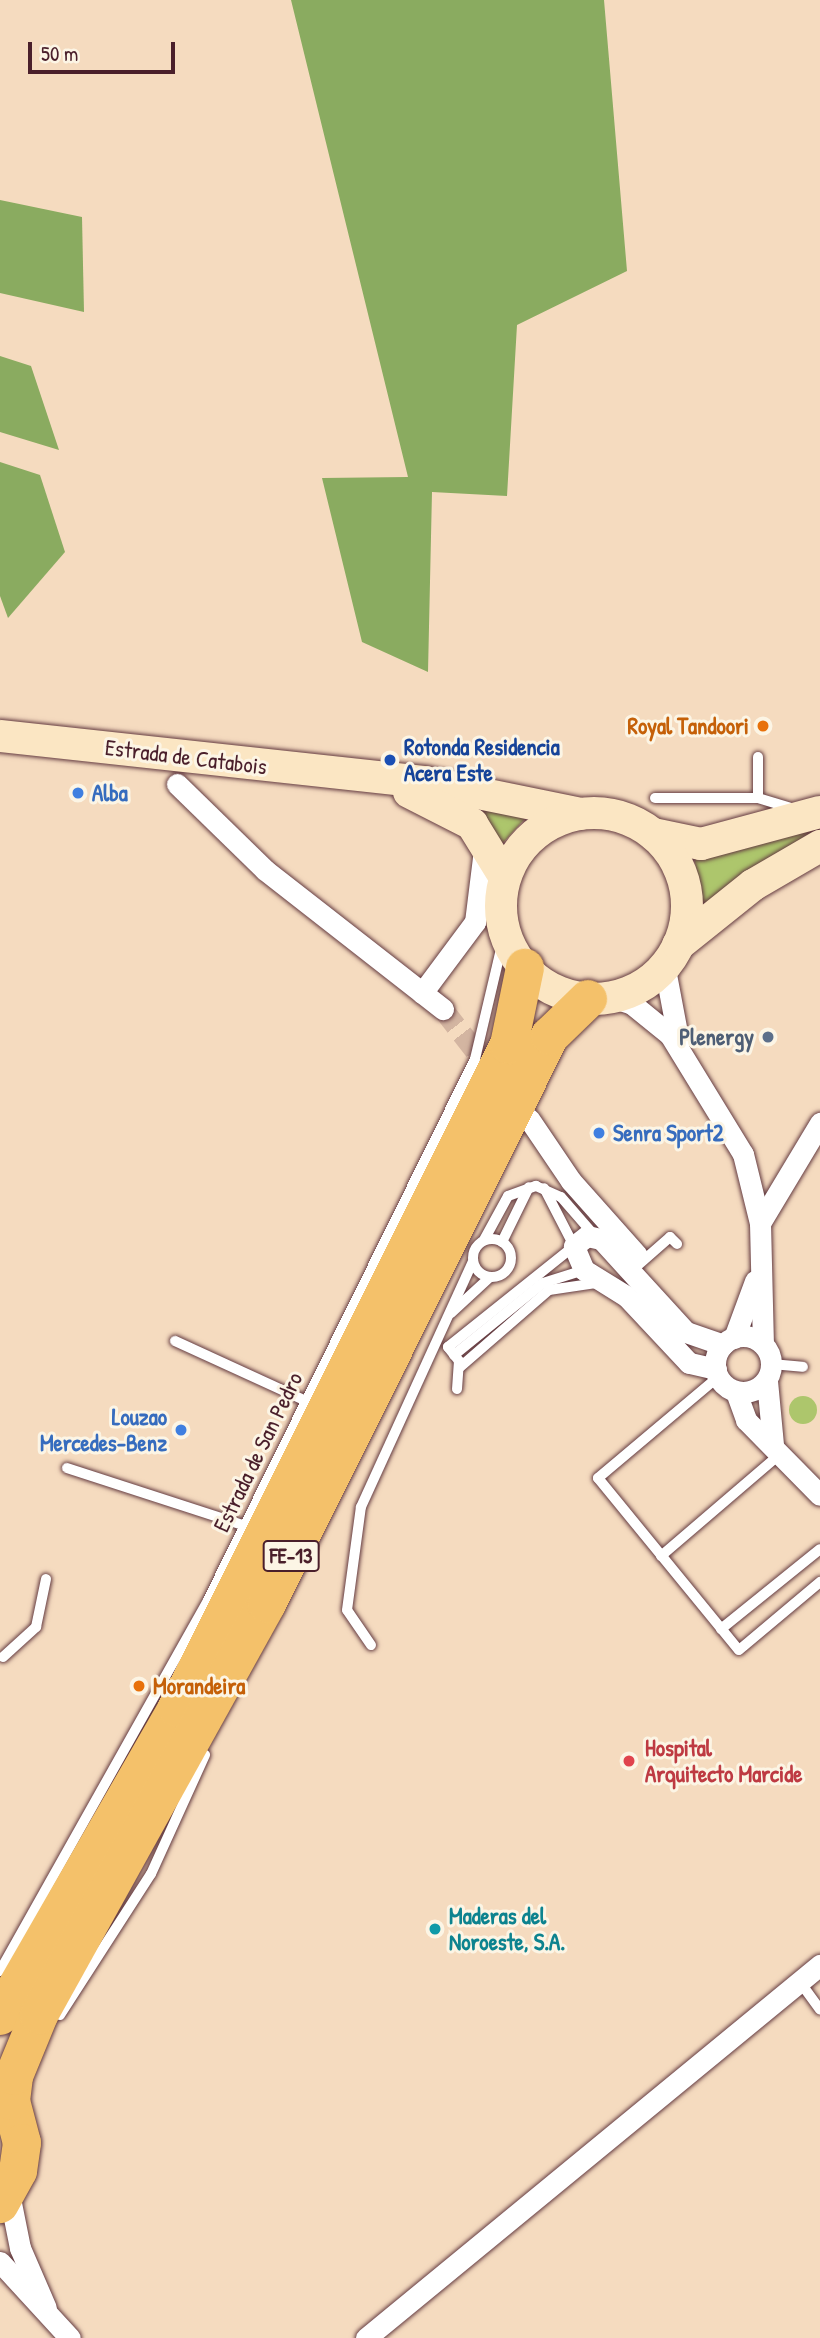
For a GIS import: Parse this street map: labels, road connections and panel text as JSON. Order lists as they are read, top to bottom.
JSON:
{
  "streets": {
    "highway": ["FE-13"],
    "main road": ["Estrada de Catabois"],
    "lane": ["Estrada de San Pedro"]
  },
  "crossings": [
    ["Estrada de Catabois", "Estrada de San Pedro"],
    ["Estrada de Catabois", "FE-13"],
    ["Estrada de San Pedro", "FE-13"]
  ],
  "places": [
    "Royal Tandoori",
    "Rotonda Residencia Acera Este",
    "Alba",
    "Plenergy",
    "Senra Sport2",
    "Louzao Mercedes-Benz",
    "Morandeira",
    "Hospital Arquitecto Marcide",
    "Maderas del Noroeste, S.A."
  ],
  "scale_bar": "50 m"
}
